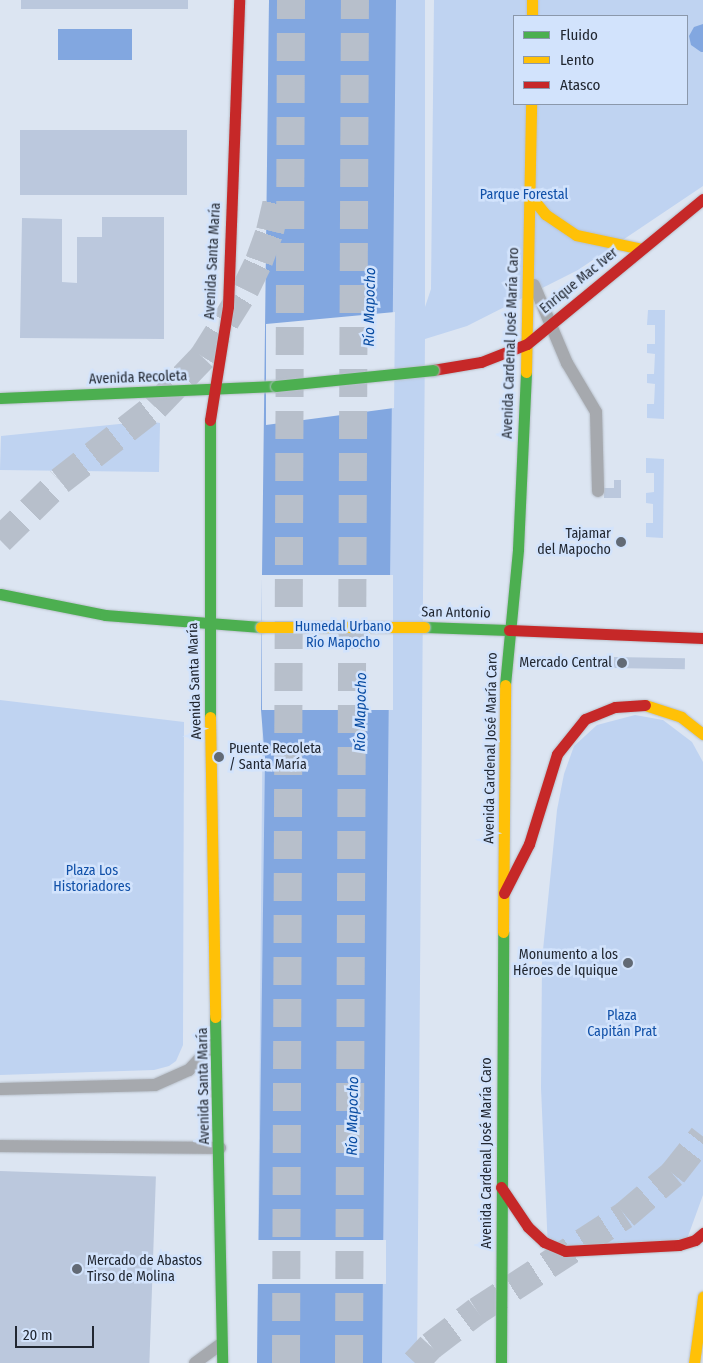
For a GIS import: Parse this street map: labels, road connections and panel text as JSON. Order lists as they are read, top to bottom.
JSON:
{
  "streets": {
    "main road": [
      "Avenida Santa María",
      "Enrique Mac Iver",
      "Avenida Cardenal José María Caro",
      "Avenida Recoleta",
      "San Antonio"
    ]
  },
  "crossings": [
    ["Avenida Santa María", "Avenida Recoleta"],
    ["Avenida Santa María", "San Antonio"],
    ["Enrique Mac Iver", "Avenida Cardenal José María Caro"],
    ["Enrique Mac Iver", "Avenida Recoleta"],
    ["Avenida Cardenal José María Caro", "San Antonio"]
  ],
  "water": ["Río Mapocho"],
  "parks": [
    "Parque Forestal",
    "Humedal Urbano Río Mapocho",
    "Plaza Los Historiadores",
    "Plaza Capitán Prat"
  ],
  "places": [
    "Tajamar del Mapocho",
    "Mercado Central",
    "Puente Recoleta / Santa María",
    "Monumento a los Héroes de Iquique",
    "Mercado de Abastos Tirso de Molina"
  ],
  "legend": ["Fluido", "Lento", "Atasco"],
  "scale_bar": "20 m"
}
